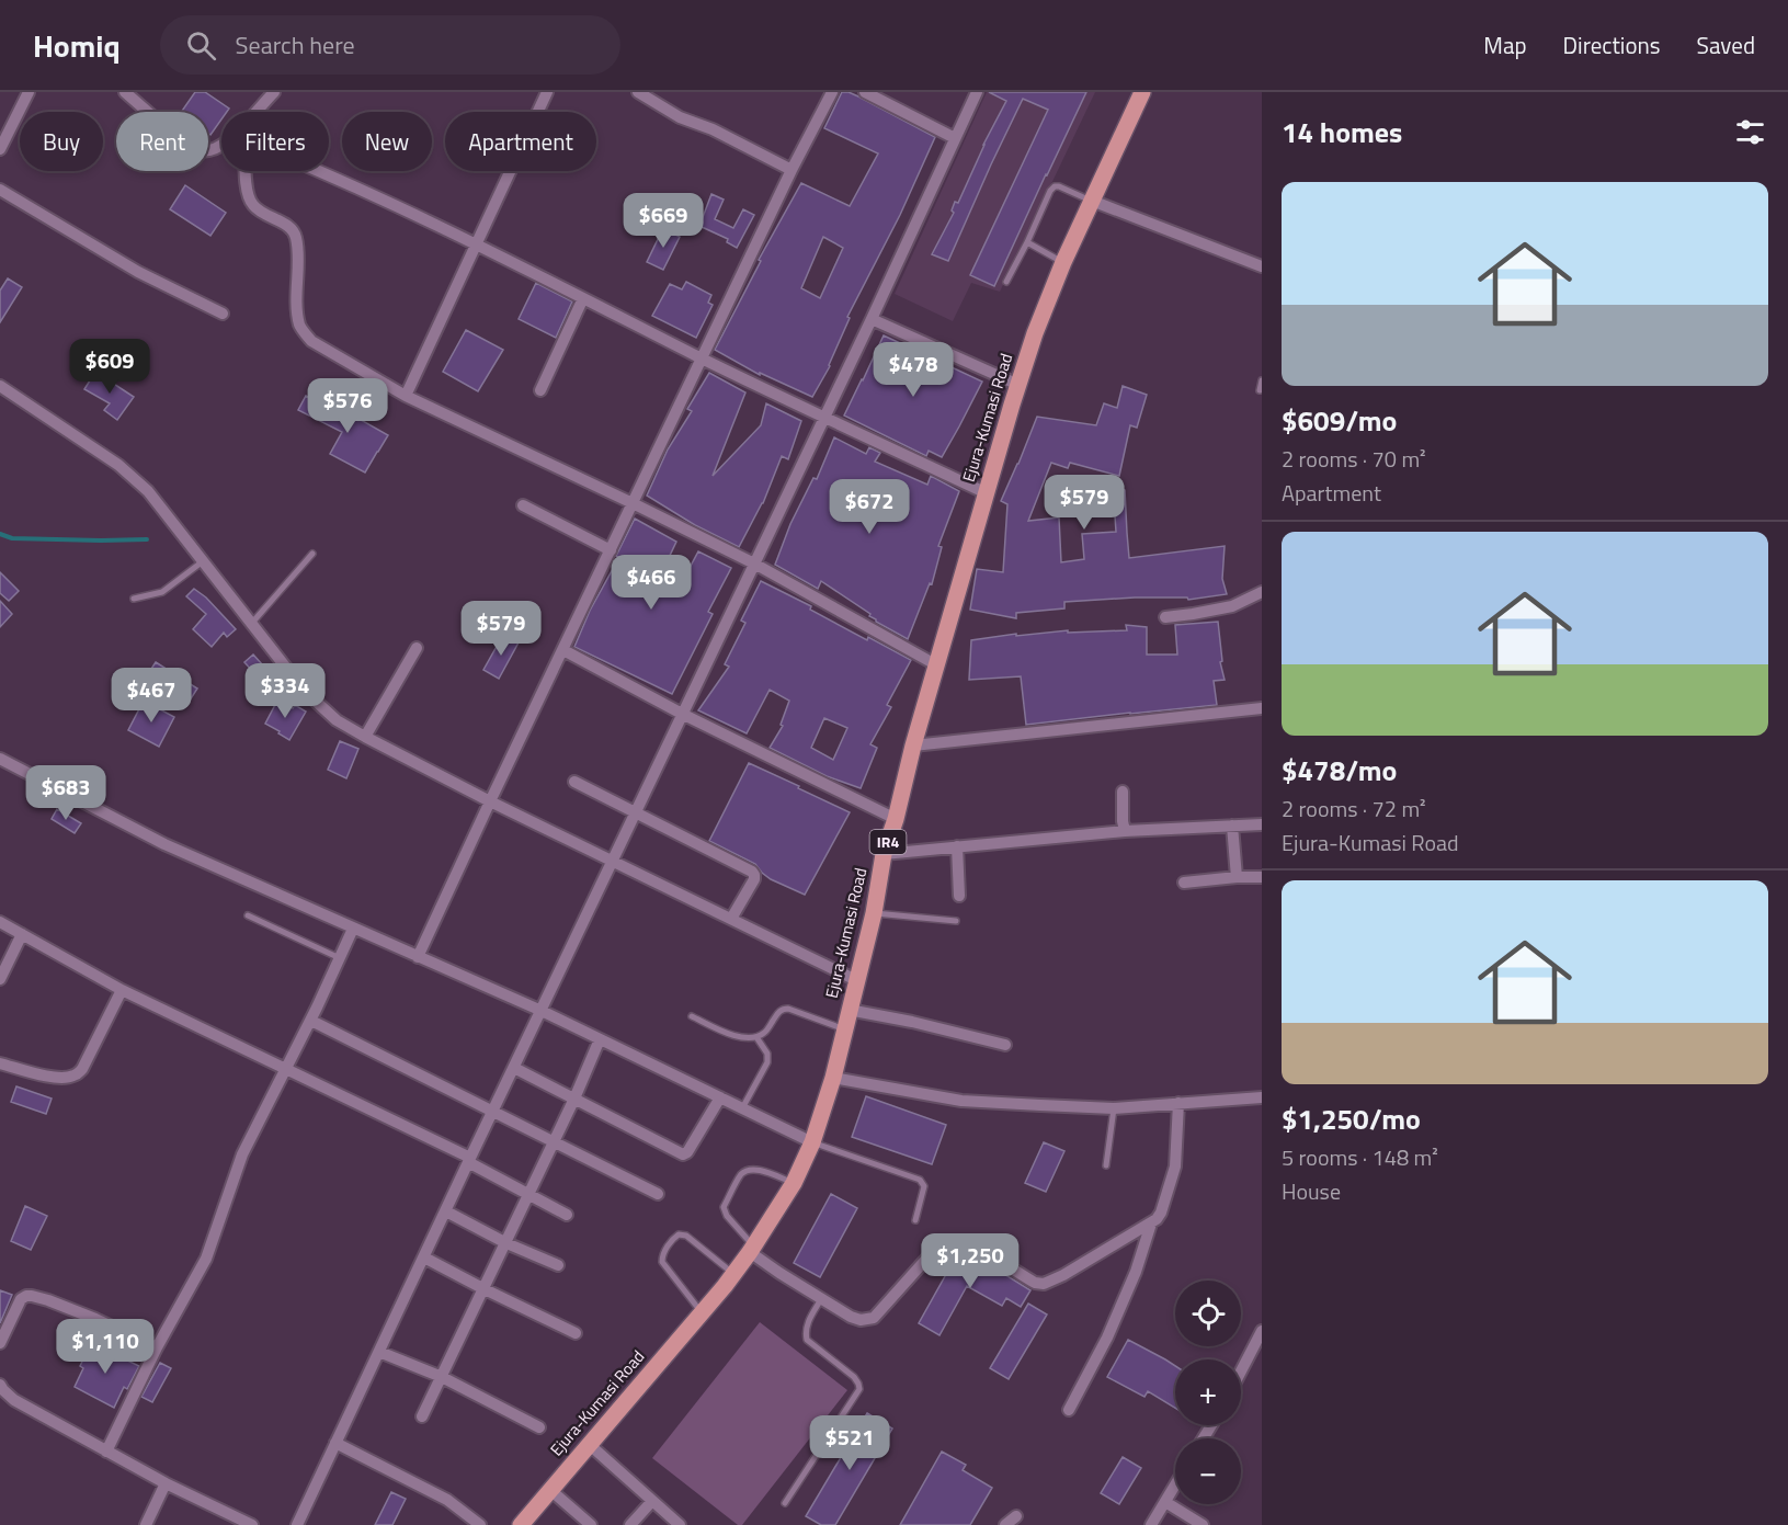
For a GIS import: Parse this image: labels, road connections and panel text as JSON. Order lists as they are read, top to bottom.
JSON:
{
  "streets": {
    "main road": ["Ejura-Kumasi Road", "IR4"]
  },
  "page": {
    "header": "Homiq",
    "search": "Search here",
    "nav": ["Map", "Directions", "Saved"],
    "heading": "14 homes",
    "chip": [
      "Buy",
      "Rent",
      "Filters",
      "New",
      "Apartment"
    ],
    "list": [
      {
        "name": "$609/mo",
        "note": "2 rooms · 70 m² · Apartment"
      },
      {
        "name": "$478/mo",
        "note": "2 rooms · 72 m² · Ejura-Kumasi Road"
      },
      {
        "name": "$1,250/mo",
        "note": "5 rooms · 148 m² · House"
      }
    ],
    "price": [
      "$669",
      "$609",
      "$478",
      "$576",
      "$579",
      "$672",
      "$466",
      "$579",
      "$334",
      "$467",
      "$683",
      "$1,250",
      "$1,110",
      "$521"
    ],
    "map_buttons": ["+", "−"]
  }
}
